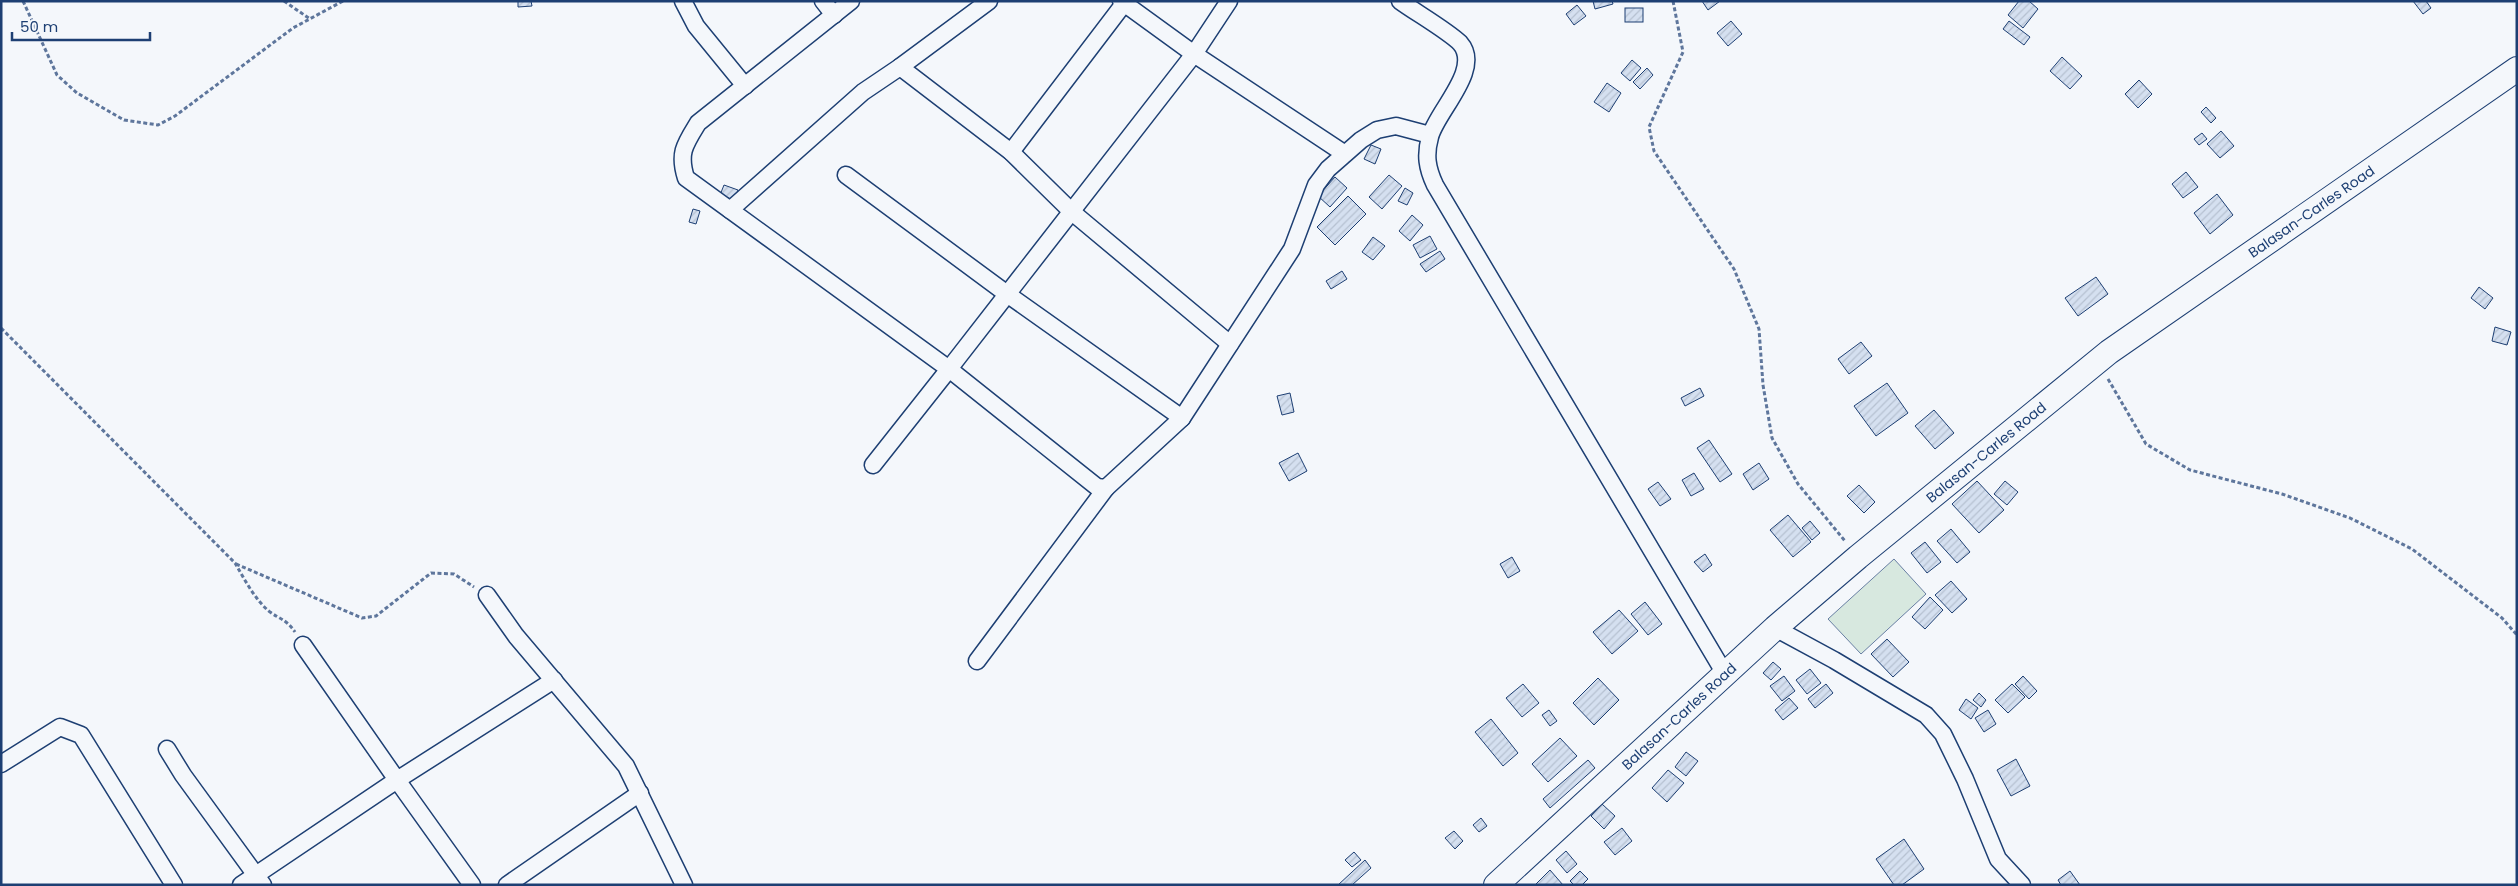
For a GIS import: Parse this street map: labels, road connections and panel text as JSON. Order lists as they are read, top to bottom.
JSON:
{
  "streets": {
    "main road": ["Balasan-Carles Road"]
  },
  "scale_bar": "50 m"
}
